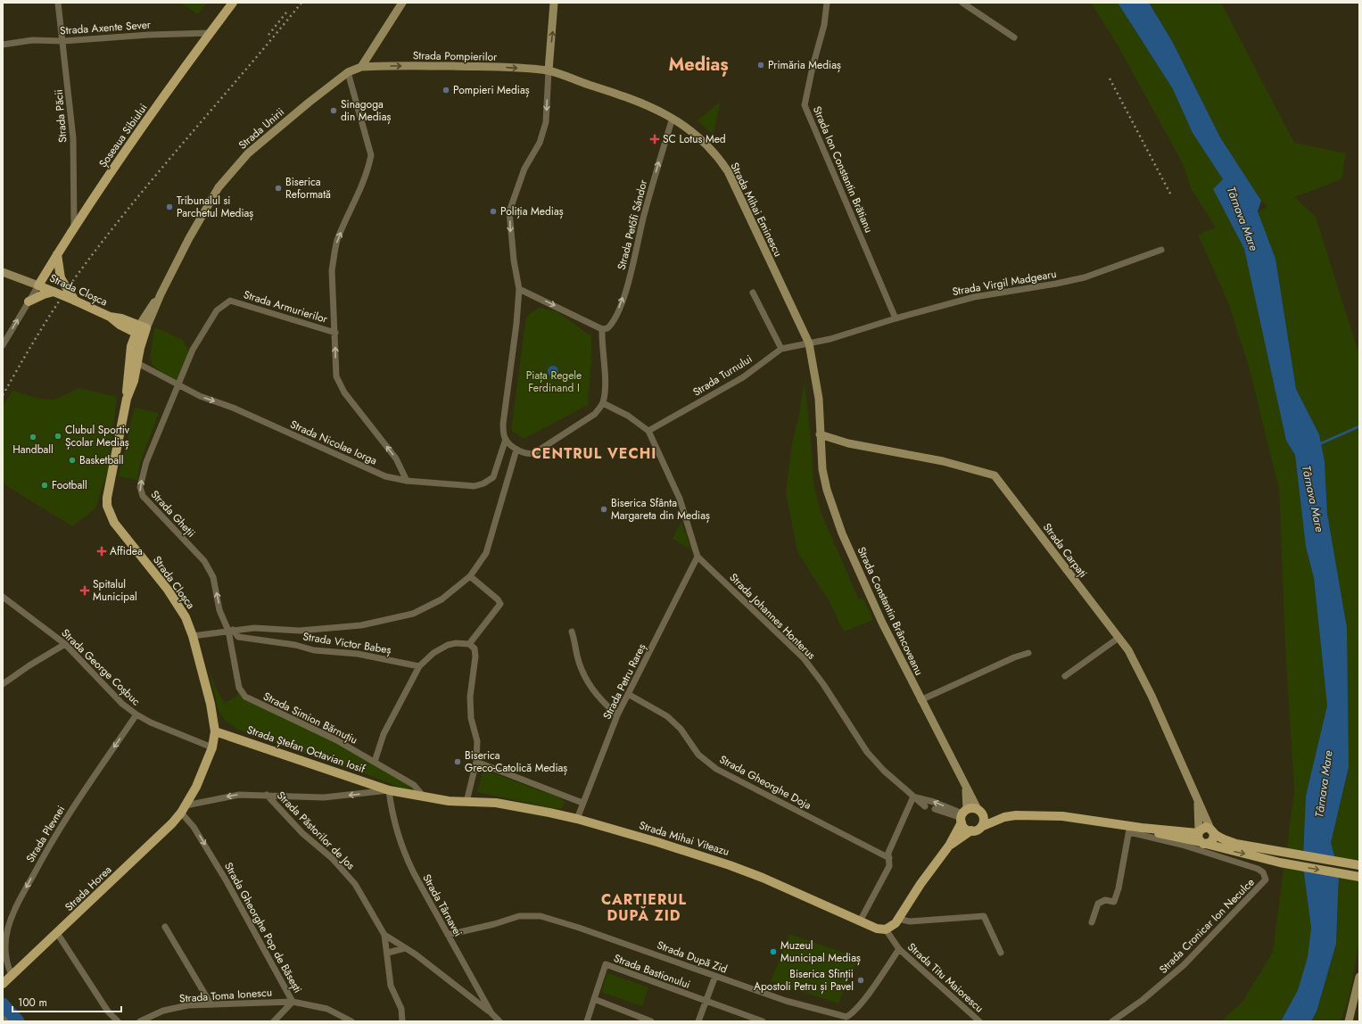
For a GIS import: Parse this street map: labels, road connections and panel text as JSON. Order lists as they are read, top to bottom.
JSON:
{
  "streets": {
    "main road": [
      "Strada Pompierilor",
      "Strada Unirii",
      "Șoseaua Sibiului",
      "Strada Mihai Eminescu",
      "Strada Cloșca",
      "Strada Carpați",
      "Strada Constantin Brâncoveanu",
      "Strada Ștefan Octavian Iosif",
      "Strada Mihai Viteazu",
      "Strada Horea"
    ],
    "street": [
      "Strada Axente Sever",
      "Strada Păcii",
      "Strada Ion Constantin Brătianu",
      "Strada Petőfi Sándor",
      "Strada Virgil Madgearu",
      "Strada Armurierilor",
      "Strada Turnului",
      "Strada Nicolae Iorga",
      "Strada Gheții",
      "Strada Johannes Honterus",
      "Strada Victor Babeș",
      "Strada George Coșbuc",
      "Strada Petru Rareș",
      "Strada Simion Bărnuțiu",
      "Strada Gheorghe Doja",
      "Strada Păstorilor de Jos",
      "Strada Plevnei",
      "Strada Târnavei",
      "Strada Cronicar Ion Neculce",
      "Strada Gheorghe Pop de Băsești",
      "Strada După Zid",
      "Strada Bastionului",
      "Strada Titu Maiorescu",
      "Strada Toma Ionescu"
    ]
  },
  "crossings": [
    ["Strada Axente Sever", "Strada Păcii"],
    ["Strada Axente Sever", "Șoseaua Sibiului"],
    ["Strada Pompierilor", "Strada Unirii"],
    ["Strada Pompierilor", "Strada Mihai Eminescu"],
    ["Strada Păcii", "Șoseaua Sibiului"],
    ["Strada Unirii", "Strada Cloșca"],
    ["Șoseaua Sibiului", "Strada Cloșca"],
    ["Strada Ion Constantin Brătianu", "Strada Virgil Madgearu"],
    ["Strada Mihai Eminescu", "Strada Petőfi Sándor"],
    ["Strada Mihai Eminescu", "Strada Virgil Madgearu"],
    ["Strada Mihai Eminescu", "Strada Turnului"],
    ["Strada Mihai Eminescu", "Strada Carpați"],
    ["Strada Mihai Eminescu", "Strada Constantin Brâncoveanu"],
    ["Strada Virgil Madgearu", "Strada Turnului"],
    ["Strada Cloșca", "Strada Nicolae Iorga"],
    ["Strada Cloșca", "Strada George Coșbuc"],
    ["Strada Cloșca", "Strada Ștefan Octavian Iosif"],
    ["Strada Cloșca", "Strada Horea"],
    ["Strada Cloșca", "Strada Gheorghe Pop de Băsești"],
    ["Strada Armurierilor", "Strada Nicolae Iorga"],
    ["Strada Armurierilor", "Strada Gheții"],
    ["Strada Turnului", "Strada Johannes Honterus"],
    ["Strada Nicolae Iorga", "Strada Gheții"],
    ["Strada Gheții", "Strada Victor Babeș"],
    ["Strada Gheții", "Strada Simion Bărnuțiu"],
    ["Strada Carpați", "Strada Constantin Brâncoveanu"],
    ["Strada Johannes Honterus", "Strada Petru Rareș"],
    ["Strada Victor Babeș", "Strada Simion Bărnuțiu"],
    ["Strada George Coșbuc", "Strada Plevnei"],
    ["Strada Petru Rareș", "Strada Gheorghe Doja"],
    ["Strada Petru Rareș", "Strada Mihai Viteazu"],
    ["Strada Simion Bărnuțiu", "Strada Mihai Viteazu"],
    ["Strada Ștefan Octavian Iosif", "Strada Mihai Viteazu"],
    ["Strada Ștefan Octavian Iosif", "Strada Târnavei"],
    ["Strada Păstorilor de Jos", "Strada Târnavei"],
    ["Strada Plevnei", "Strada Horea"],
    ["Strada Mihai Viteazu", "Strada Târnavei"],
    ["Strada Mihai Viteazu", "Strada Titu Maiorescu"],
    ["Strada Horea", "Strada Gheorghe Pop de Băsești"],
    ["Strada Târnavei", "Strada După Zid"],
    ["Strada Gheorghe Pop de Băsești", "Strada Toma Ionescu"],
    ["Strada După Zid", "Strada Titu Maiorescu"]
  ],
  "one_way": [
    "Strada Pompierilor",
    "Strada Petőfi Sándor",
    "Strada Nicolae Iorga",
    "Strada Gheții",
    "Strada Plevnei",
    "Strada Gheorghe Pop de Băsești"
  ],
  "districts": ["Mediaș", "CENTRUL VECHI", "CARTIERUL DUPĂ ZID"],
  "water": ["Târnava Mare"],
  "parks": ["Piața Regele Ferdinand I"],
  "places": {
    "other": [
      "Primăria Mediaș",
      "Pompieri Mediaș",
      "Sinagoga din Mediaș",
      "Biserica Reformată",
      "Tribunalul si Parchetul Mediaș",
      "Poliția Mediaș",
      "Clubul Sportiv Școlar Mediaș",
      "Handball",
      "Basketball",
      "Football",
      "Biserica Sfânta Margareta din Mediaș",
      "Biserica Greco-Catolică Mediaș",
      "Muzeul Municipal Mediaș",
      "Biserica Sfinții Apostoli Petru și Pavel"
    ],
    "health": ["SC Lotus Med", "Affidea", "Spitalul Municipal"]
  },
  "scale_bar": "100 m"
}
